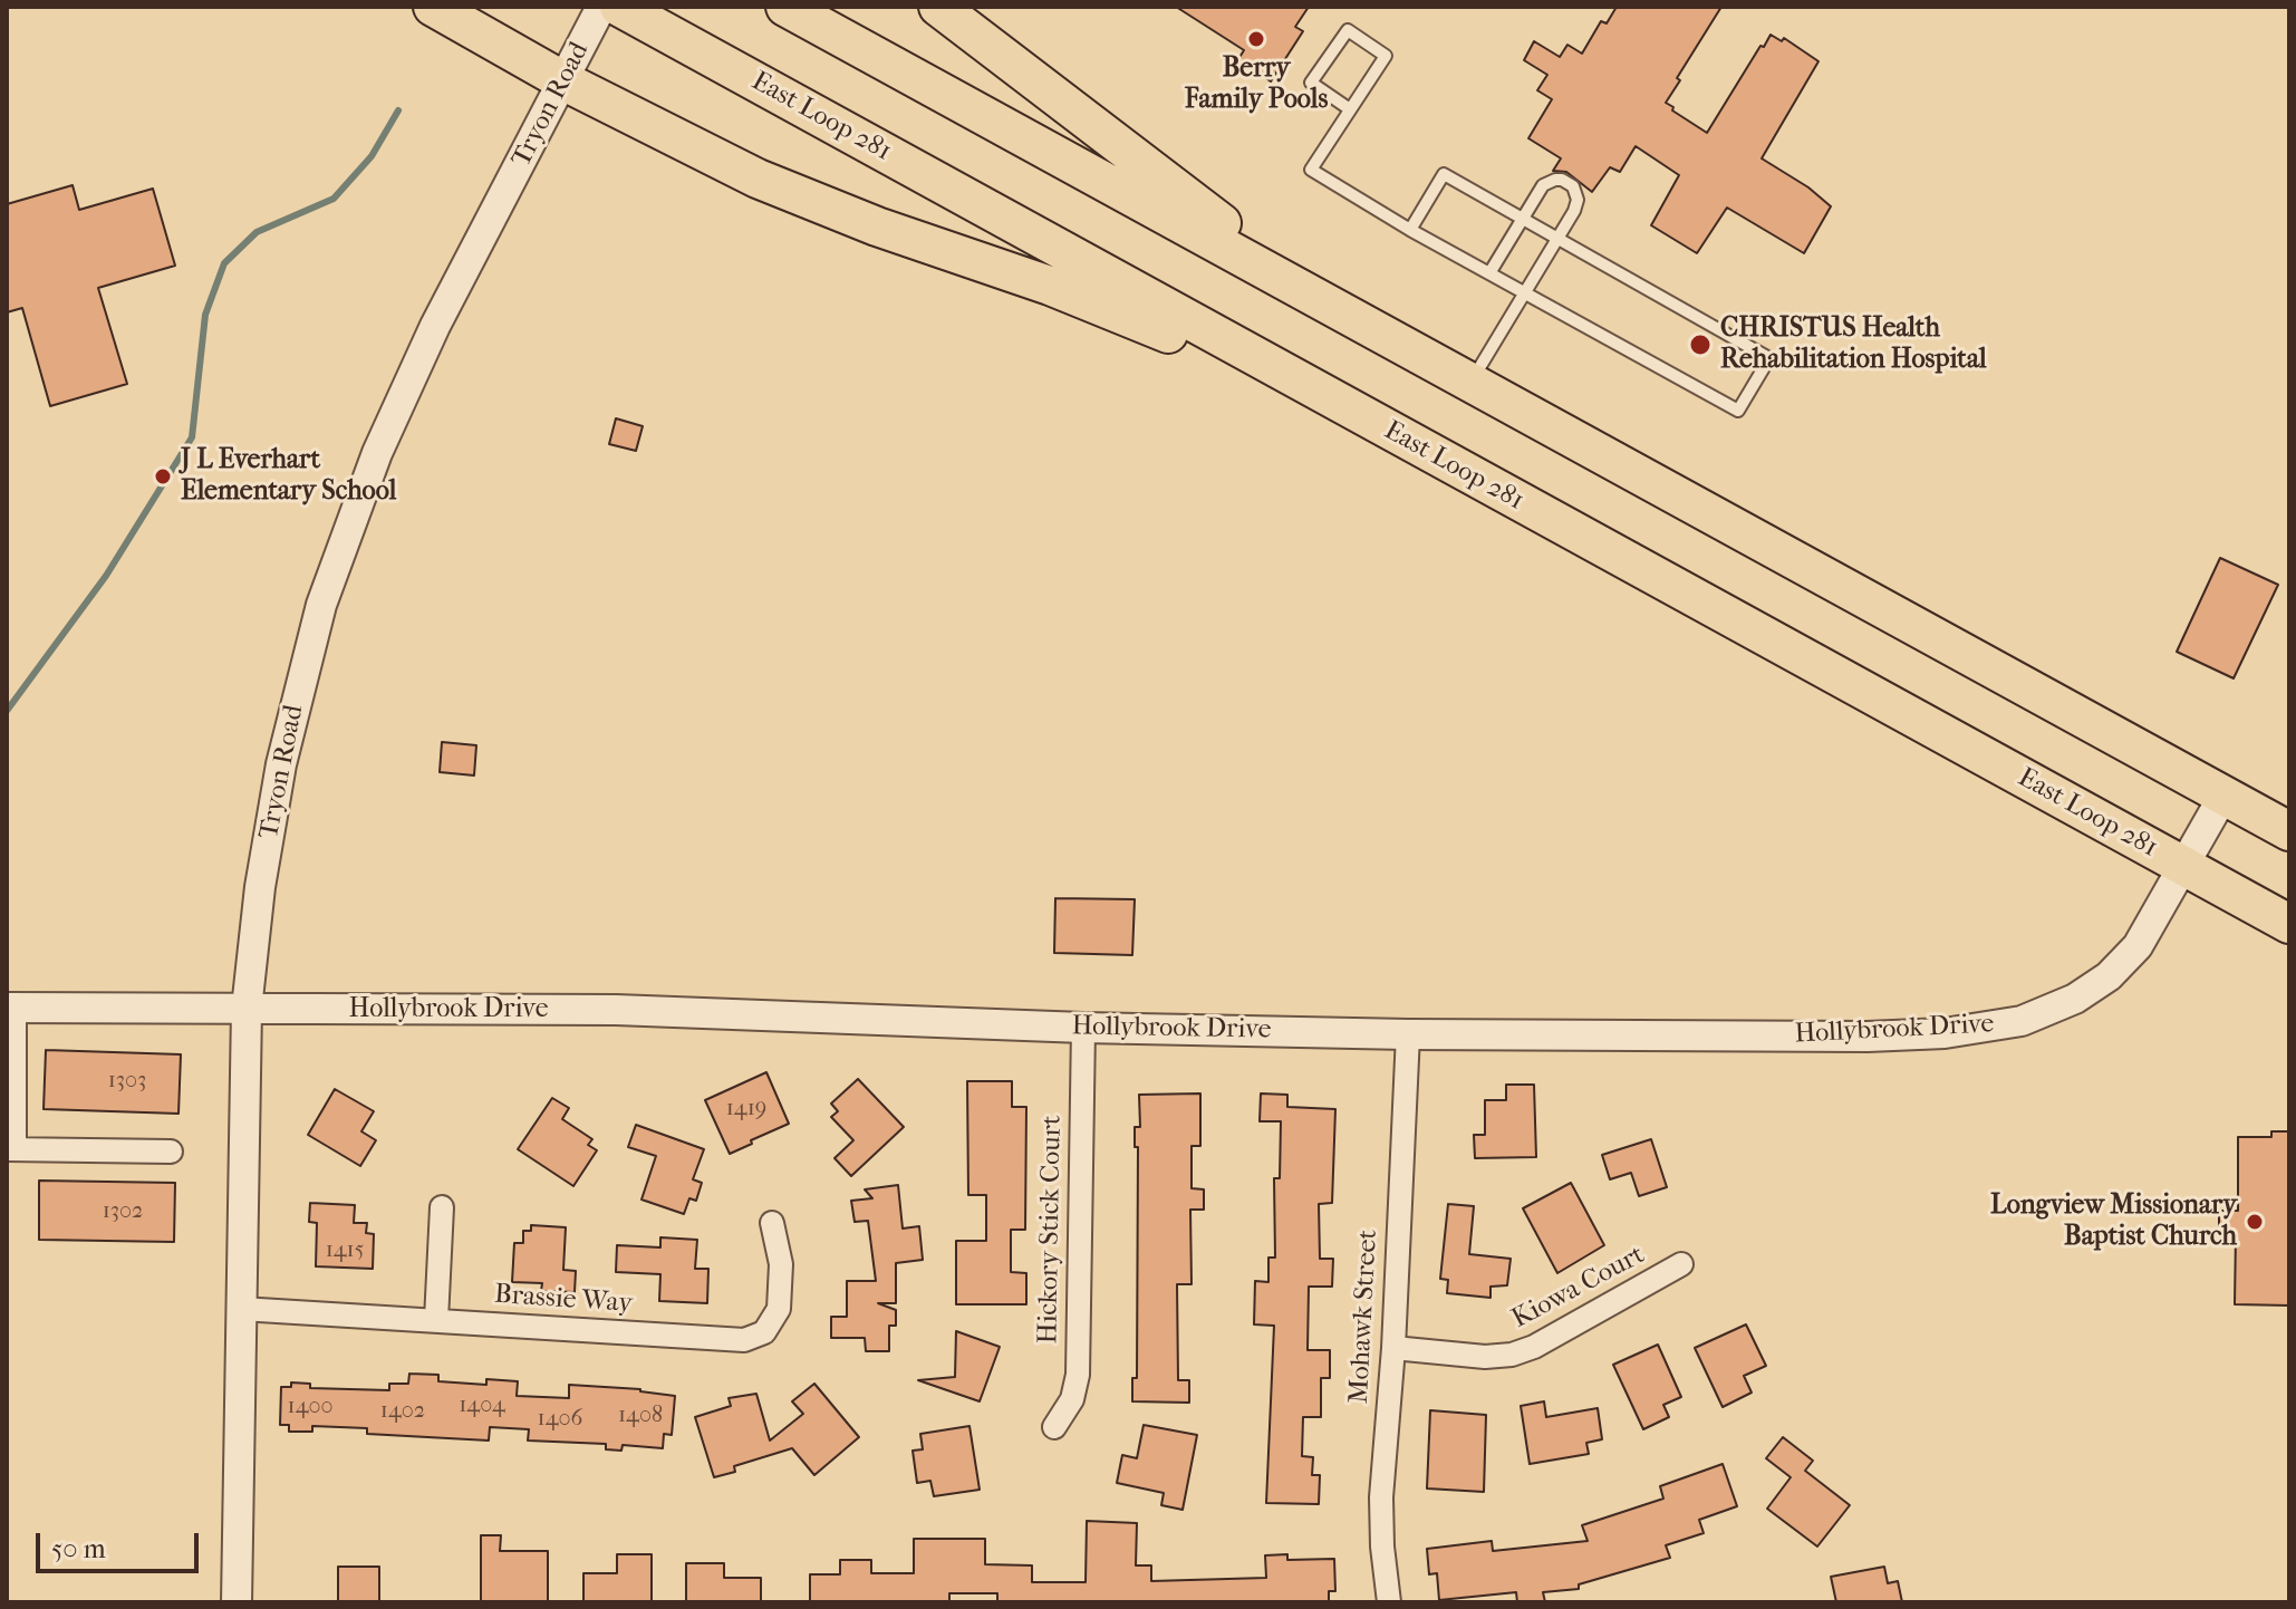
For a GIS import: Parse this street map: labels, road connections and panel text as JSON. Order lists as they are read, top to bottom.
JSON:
{
  "streets": {
    "highway": ["East Loop 281"],
    "street": [
      "Tryon Road",
      "Hollybrook Drive",
      "Hickory Stick Court",
      "Kiowa Court",
      "Brassie Way",
      "Mohawk Street"
    ]
  },
  "crossings": [
    ["Tryon Road", "Hollybrook Drive"],
    ["Tryon Road", "Brassie Way"],
    ["East Loop 281", "Hollybrook Drive"],
    ["Hollybrook Drive", "Hickory Stick Court"],
    ["Hollybrook Drive", "Mohawk Street"],
    ["Kiowa Court", "Mohawk Street"]
  ],
  "places": [
    "Berry Family Pools",
    "CHRISTUS Health Rehabilitation Hospital",
    "J L Everhart Elementary School",
    "Longview Missionary Baptist Church"
  ],
  "house_numbers": [
    "1303",
    "1419",
    "1302",
    "1415",
    "1404",
    "1400",
    "1402",
    "1408",
    "1406"
  ],
  "scale_bar": "50 m"
}
